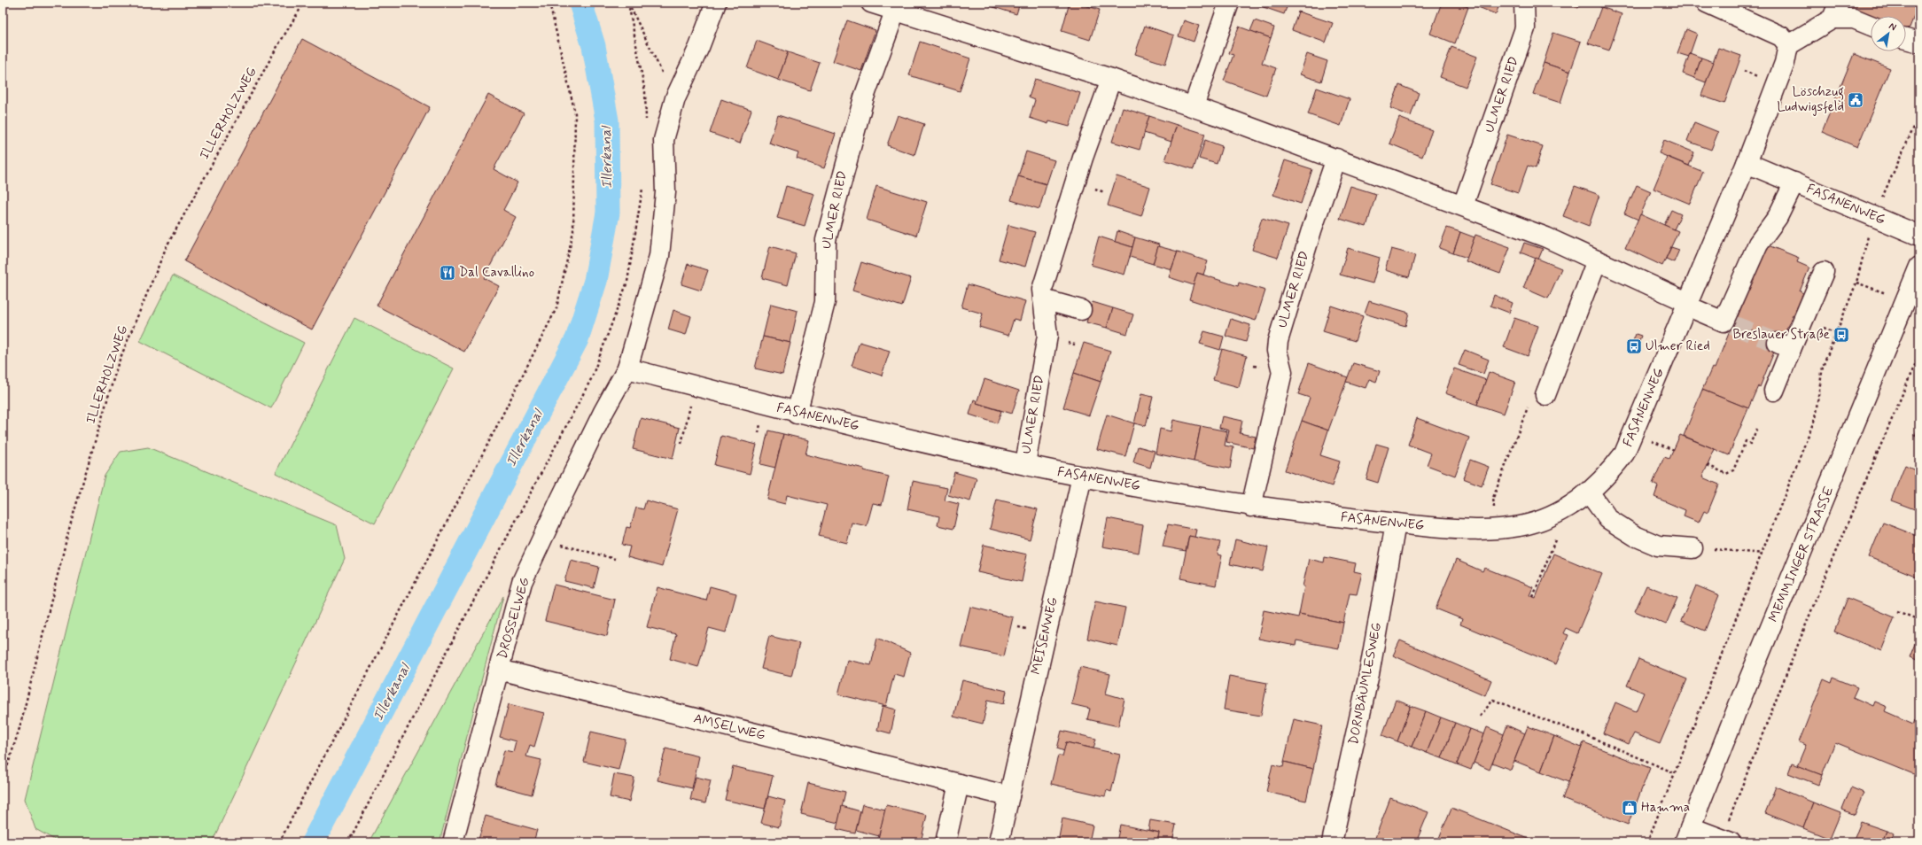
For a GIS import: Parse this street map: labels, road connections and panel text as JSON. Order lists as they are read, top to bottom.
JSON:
{
  "streets": {
    "street": [
      "ULMER RIED",
      "FASANENWEG",
      "MEMMINGER STRASSE",
      "DROSSELWEG",
      "MEISENWEG",
      "DORNBÄUMLESWEG",
      "AMSELWEG"
    ],
    "path": ["ILLERHOLZWEG"]
  },
  "crossings": [
    ["ULMER RIED", "FASANENWEG"],
    ["FASANENWEG", "DROSSELWEG"],
    ["FASANENWEG", "MEISENWEG"],
    ["FASANENWEG", "DORNBÄUMLESWEG"],
    ["DROSSELWEG", "AMSELWEG"]
  ],
  "water": ["Illerkanal"],
  "places": {
    "public building": ["Löschzug Ludwigsfeld"],
    "restaurant": ["Dal Cavallino"],
    "bus stop": ["Breslauer Straße", "Ulmer Ried"],
    "shop": ["Hamma"]
  },
  "north": "top right"
}
